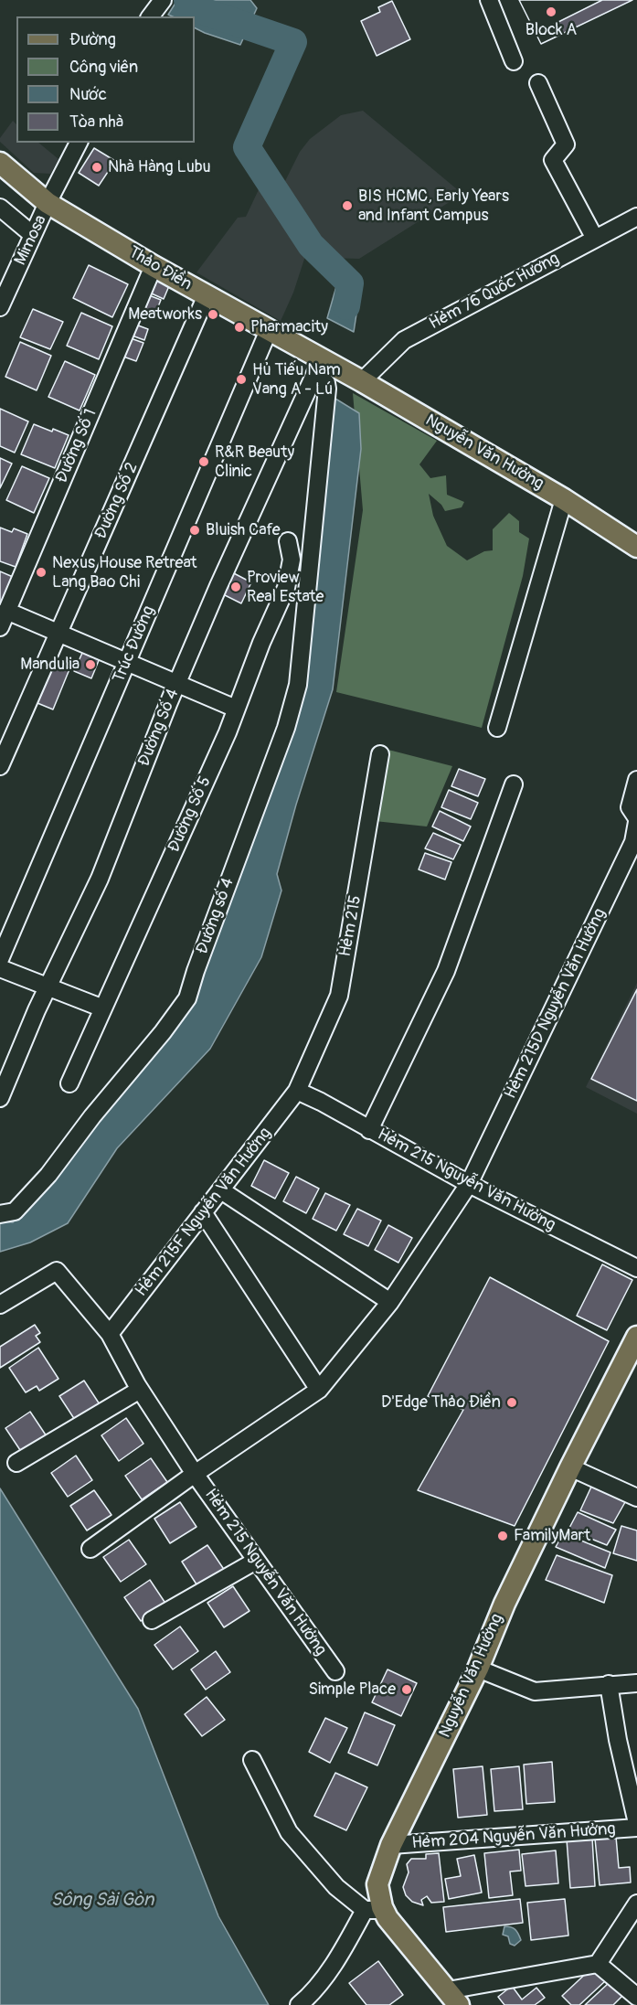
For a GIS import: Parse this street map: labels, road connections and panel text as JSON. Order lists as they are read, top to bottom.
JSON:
{
  "streets": {
    "main road": ["Thảo Điền", "Nguyễn Văn Hưởng"],
    "street": [
      "Mimosa",
      "Hẻm 76 Quốc Hương",
      "Đường Số 1",
      "Đường Số 2",
      "Trúc Đường",
      "Đường Số 4",
      "Đường Số 5",
      "Đường số 4",
      "Hẻm 215",
      "Hẻm 215D Nguyễn Văn Hưởng",
      "Hẻm 215 Nguyễn Văn Hưởng",
      "Hẻm 215F Nguyễn Văn Hưởng",
      "Hẻm 204 Nguyễn Văn Hưởng"
    ]
  },
  "crossings": [
    ["Mimosa", "Thảo Điền"],
    ["Thảo Điền", "Đường Số 1"],
    ["Thảo Điền", "Nguyễn Văn Hưởng"],
    ["Thảo Điền", "Đường Số 2"],
    ["Thảo Điền", "Trúc Đường"],
    ["Thảo Điền", "Đường Số 4"],
    ["Thảo Điền", "Đường số 4"],
    ["Hẻm 76 Quốc Hương", "Nguyễn Văn Hưởng"],
    ["Nguyễn Văn Hưởng", "Đường Số 4"],
    ["Nguyễn Văn Hưởng", "Đường số 4"],
    ["Nguyễn Văn Hưởng", "Hẻm 204 Nguyễn Văn Hưởng"],
    ["Đường Số 4", "Đường số 4"],
    ["Hẻm 215", "Hẻm 215 Nguyễn Văn Hưởng"],
    ["Hẻm 215", "Hẻm 215F Nguyễn Văn Hưởng"],
    ["Hẻm 215D Nguyễn Văn Hưởng", "Hẻm 215 Nguyễn Văn Hưởng"],
    ["Hẻm 215 Nguyễn Văn Hưởng", "Hẻm 215F Nguyễn Văn Hưởng"]
  ],
  "water": ["Sông Sài Gòn"],
  "places": [
    "Block A",
    "Nhà Hàng Lubu",
    "BIS HCMC, Early Years and Infant Campus",
    "Meatworks",
    "Pharmacity",
    "Hủ Tiếu Nam Vang A - Lú",
    "R&R Beauty Clinic",
    "Bluish Cafe",
    "Nexus House Retreat Lang Bao Chi",
    "Proview Real Estate",
    "Mandulia",
    "D'Edge Thảo Điền",
    "FamilyMart",
    "Simple Place"
  ],
  "legend": [
    "Đường",
    "Công viên",
    "Nước",
    "Tòa nhà"
  ]
}
